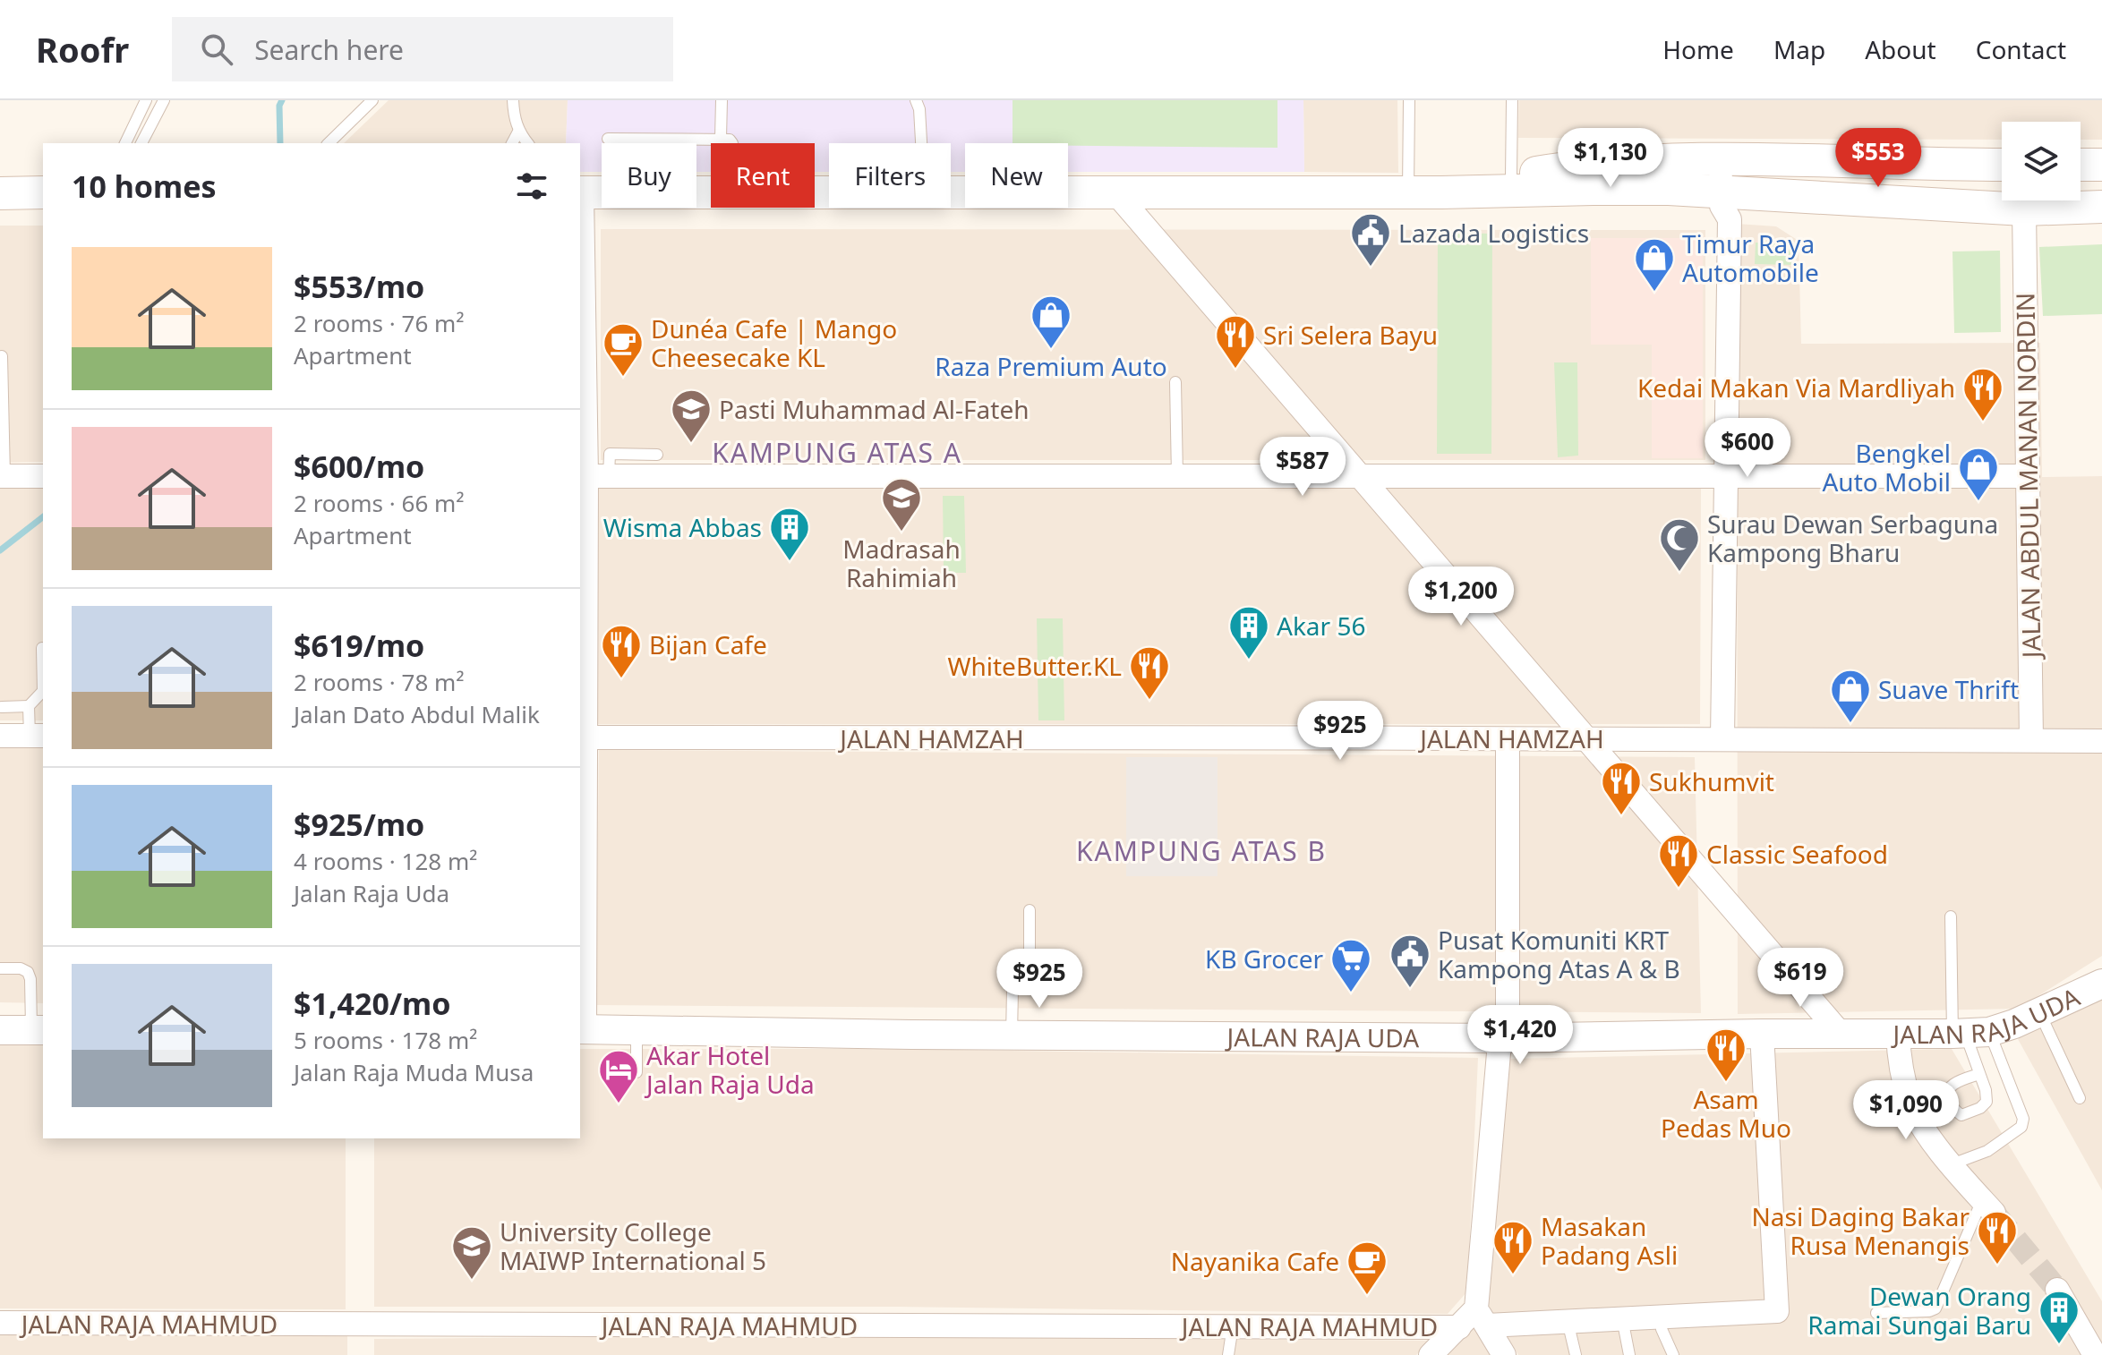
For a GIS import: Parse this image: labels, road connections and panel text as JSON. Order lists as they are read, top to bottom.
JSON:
{
  "streets": {
    "street": [
      "JALAN ABDUL MANAN NORDIN",
      "JALAN HAMZAH",
      "JALAN RAJA UDA",
      "JALAN RAJA MAHMUD"
    ]
  },
  "crossings": [
    ["JALAN ABDUL MANAN NORDIN", "JALAN HAMZAH"]
  ],
  "districts": ["KAMPUNG ATAS A", "KAMPUNG ATAS B"],
  "places": {
    "public building": ["Lazada Logistics", "Pusat Komuniti KRT Kampong Atas A & B"],
    "shop": [
      "Timur Raya Automobile",
      "Raza Premium Auto",
      "Bengkel Auto Mobil",
      "Suave Thrift"
    ],
    "restaurant": [
      "Sri Selera Bayu",
      "Kedai Makan Via Mardliyah",
      "Bijan Cafe",
      "WhiteButter.KL",
      "Sukhumvit",
      "Classic Seafood",
      "Asam Pedas Muo",
      "Nasi Daging Bakar Rusa Menangis",
      "Masakan Padang Asli"
    ],
    "cafe": ["Dunéa Cafe | Mango Cheesecake KL", "Nayanika Cafe"],
    "school or university": ["Pasti Muhammad Al-Fateh", "Madrasah Rahimiah", "University College MAIWP International 5"],
    "building": ["Wisma Abbas", "Akar 56", "Dewan Orang Ramai Sungai Baru"],
    "mosque": ["Surau Dewan Serbaguna Kampong Bharu"],
    "supermarket": ["KB Grocer"],
    "hotel": ["Akar Hotel Jalan Raja Uda"]
  },
  "page": {
    "header": "Roofr",
    "search": "Search here",
    "nav": [
      "Home",
      "Map",
      "About",
      "Contact"
    ],
    "price": [
      "$1,130",
      "$553",
      "$600",
      "$587",
      "$1,200",
      "$925",
      "$619",
      "$925",
      "$1,420",
      "$1,090"
    ],
    "chip": [
      "Buy",
      "Rent",
      "Filters",
      "New"
    ],
    "heading": "10 homes",
    "list": [
      {
        "name": "$553/mo",
        "note": "2 rooms · 76 m² · Apartment"
      },
      {
        "name": "$600/mo",
        "note": "2 rooms · 66 m² · Apartment"
      },
      {
        "name": "$619/mo",
        "note": "2 rooms · 78 m² · Jalan Dato Abdul Malik"
      },
      {
        "name": "$925/mo",
        "note": "4 rooms · 128 m² · Jalan Raja Uda"
      },
      {
        "name": "$1,420/mo",
        "note": "5 rooms · 178 m² · Jalan Raja Muda Musa"
      }
    ]
  }
}
